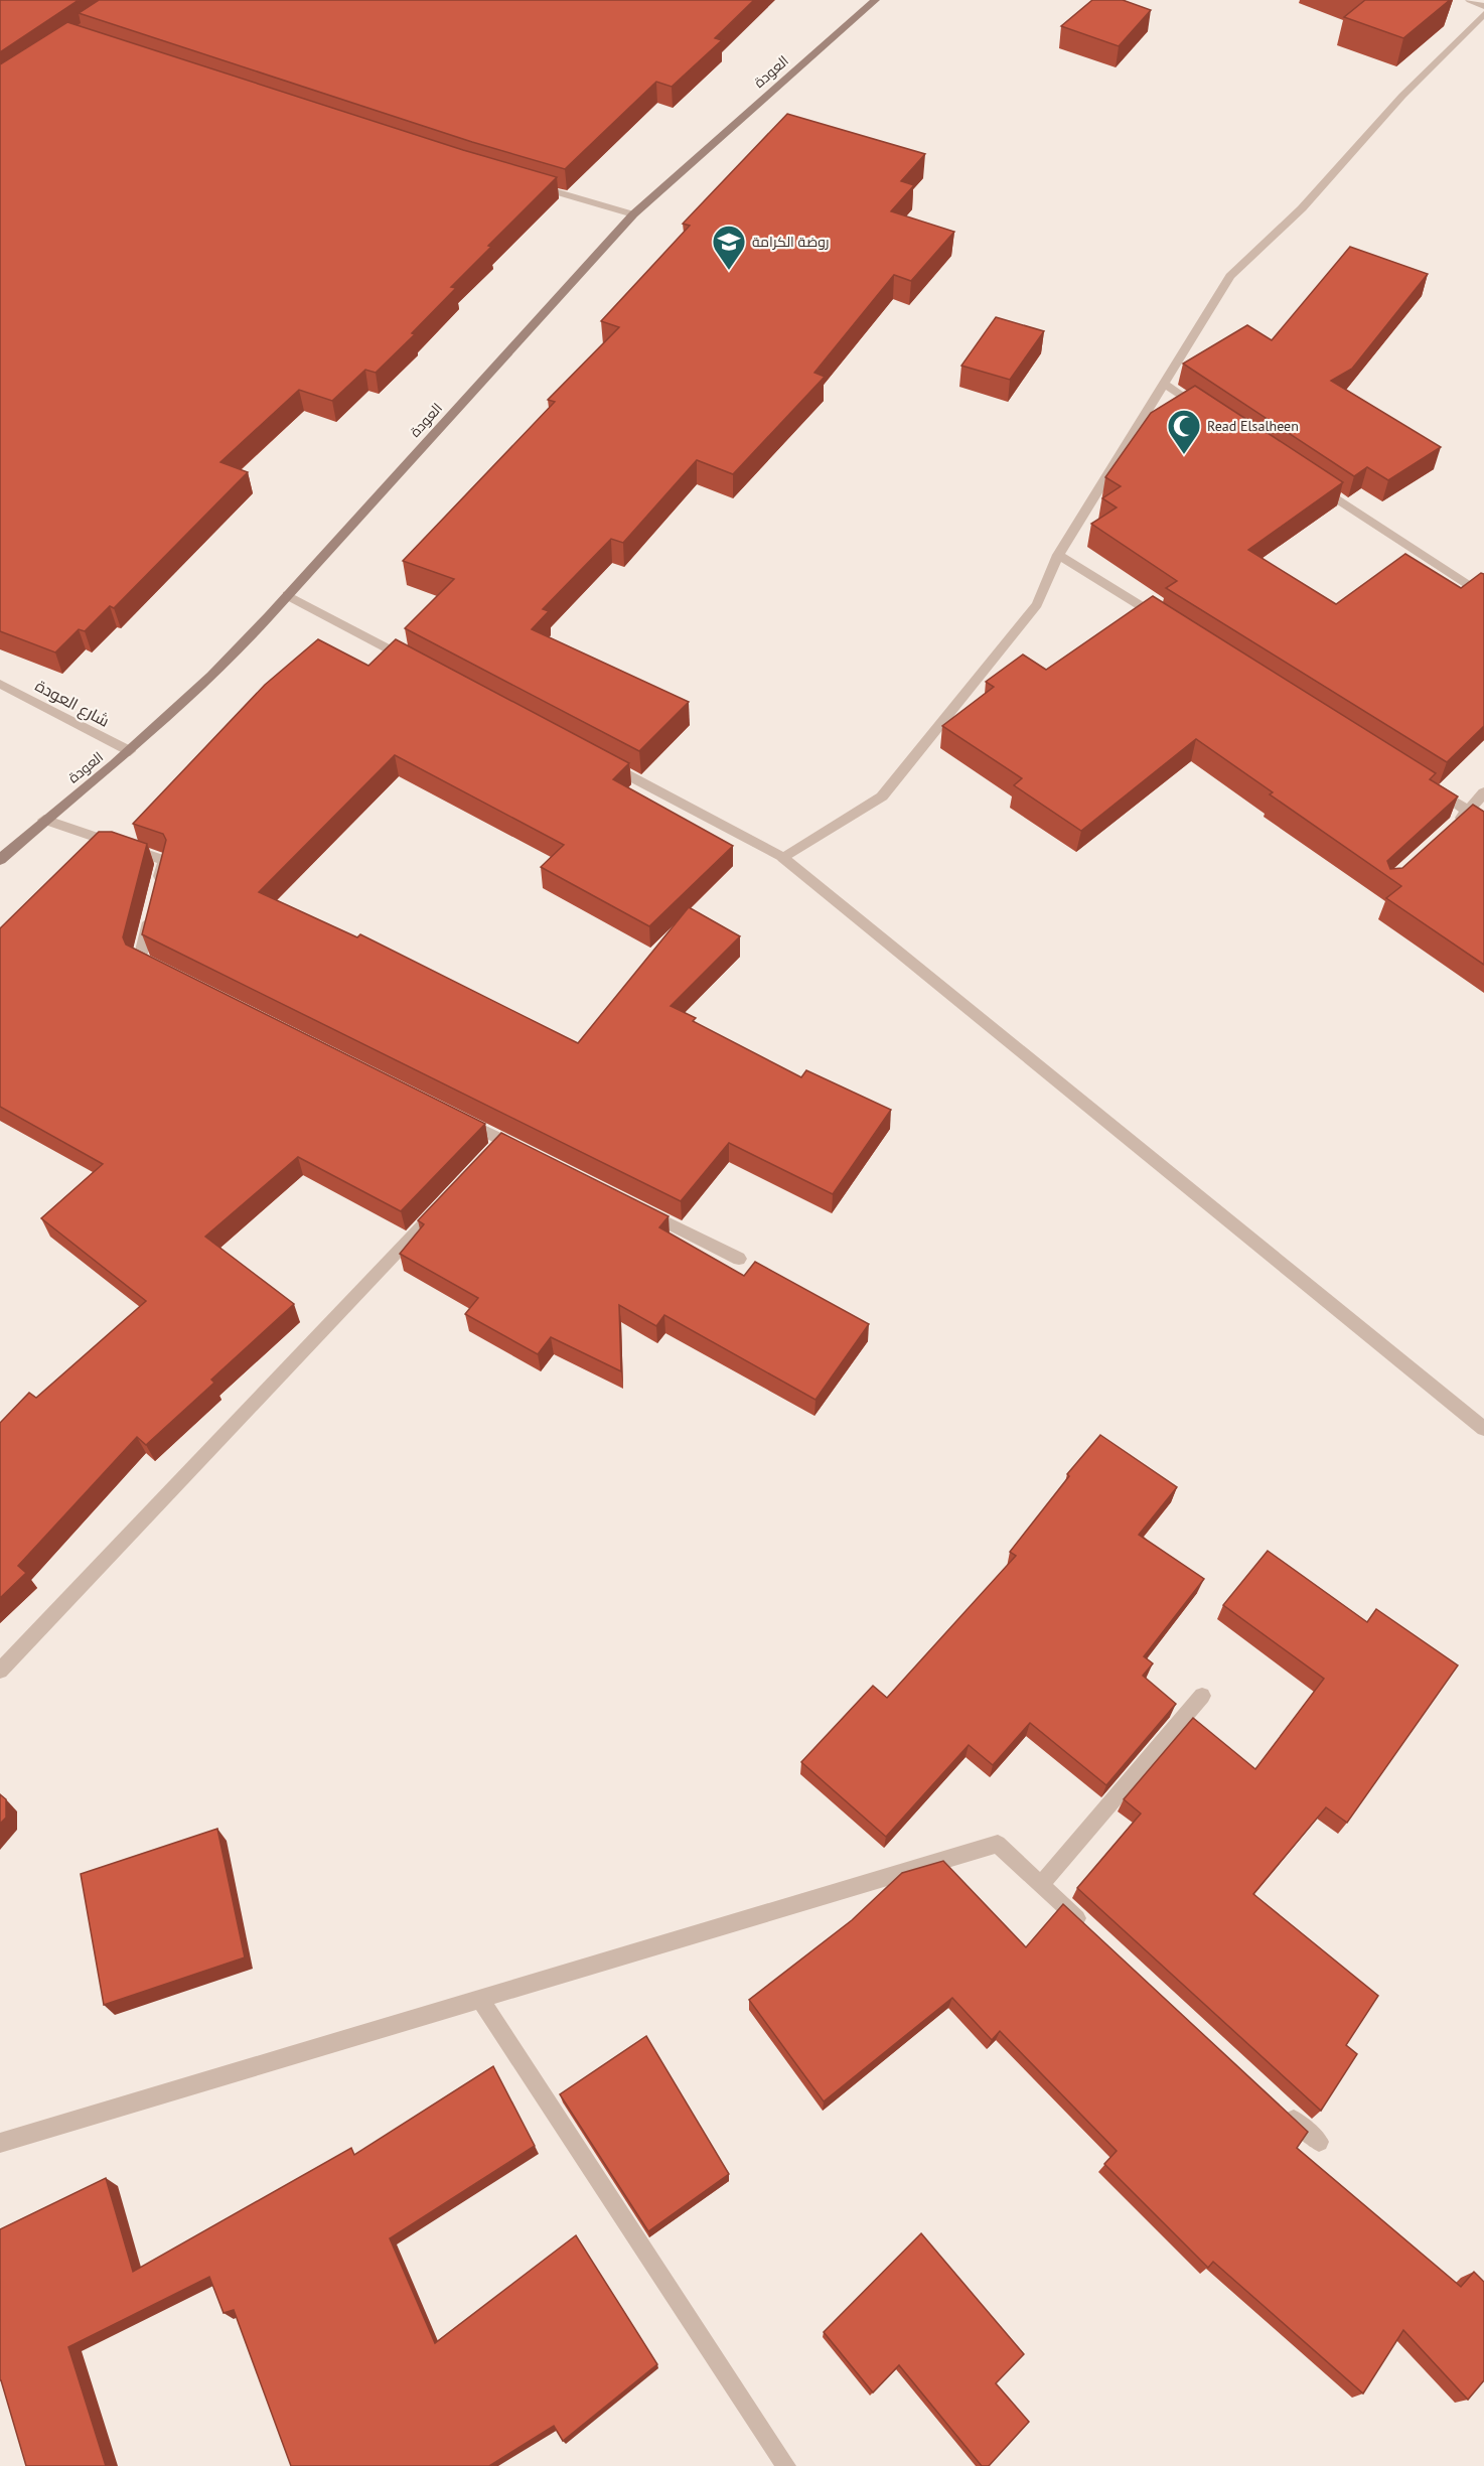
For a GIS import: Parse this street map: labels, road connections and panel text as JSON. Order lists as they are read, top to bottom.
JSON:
{
  "streets": {
    "main road": ["العودة"],
    "street": ["شارع العودة"]
  },
  "crossings": [
    ["العودة", "شارع العودة"]
  ],
  "places": {
    "school or university": ["روضة الكرامة"],
    "mosque": ["Read Elsalheen"]
  }
}
